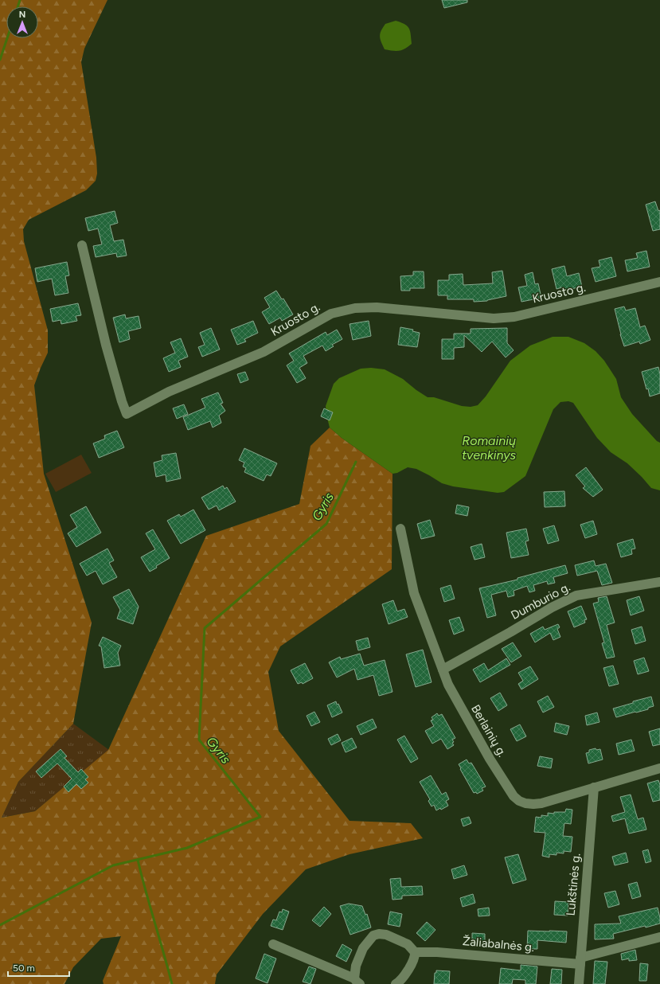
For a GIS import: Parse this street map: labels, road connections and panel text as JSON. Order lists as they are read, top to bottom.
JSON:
{
  "streets": {
    "street": [
      "Kruosto g.",
      "Dumburio g.",
      "Berlainių g.",
      "Lukštinės g.",
      "Žaliabalnės g."
    ]
  },
  "crossings": [
    ["Dumburio g.", "Berlainių g."],
    ["Berlainių g.", "Lukštinės g."],
    ["Lukštinės g.", "Žaliabalnės g."]
  ],
  "water": ["Romainių tvenkinys", "Gyris"],
  "scale_bar": "50 m",
  "north": "top"
}
